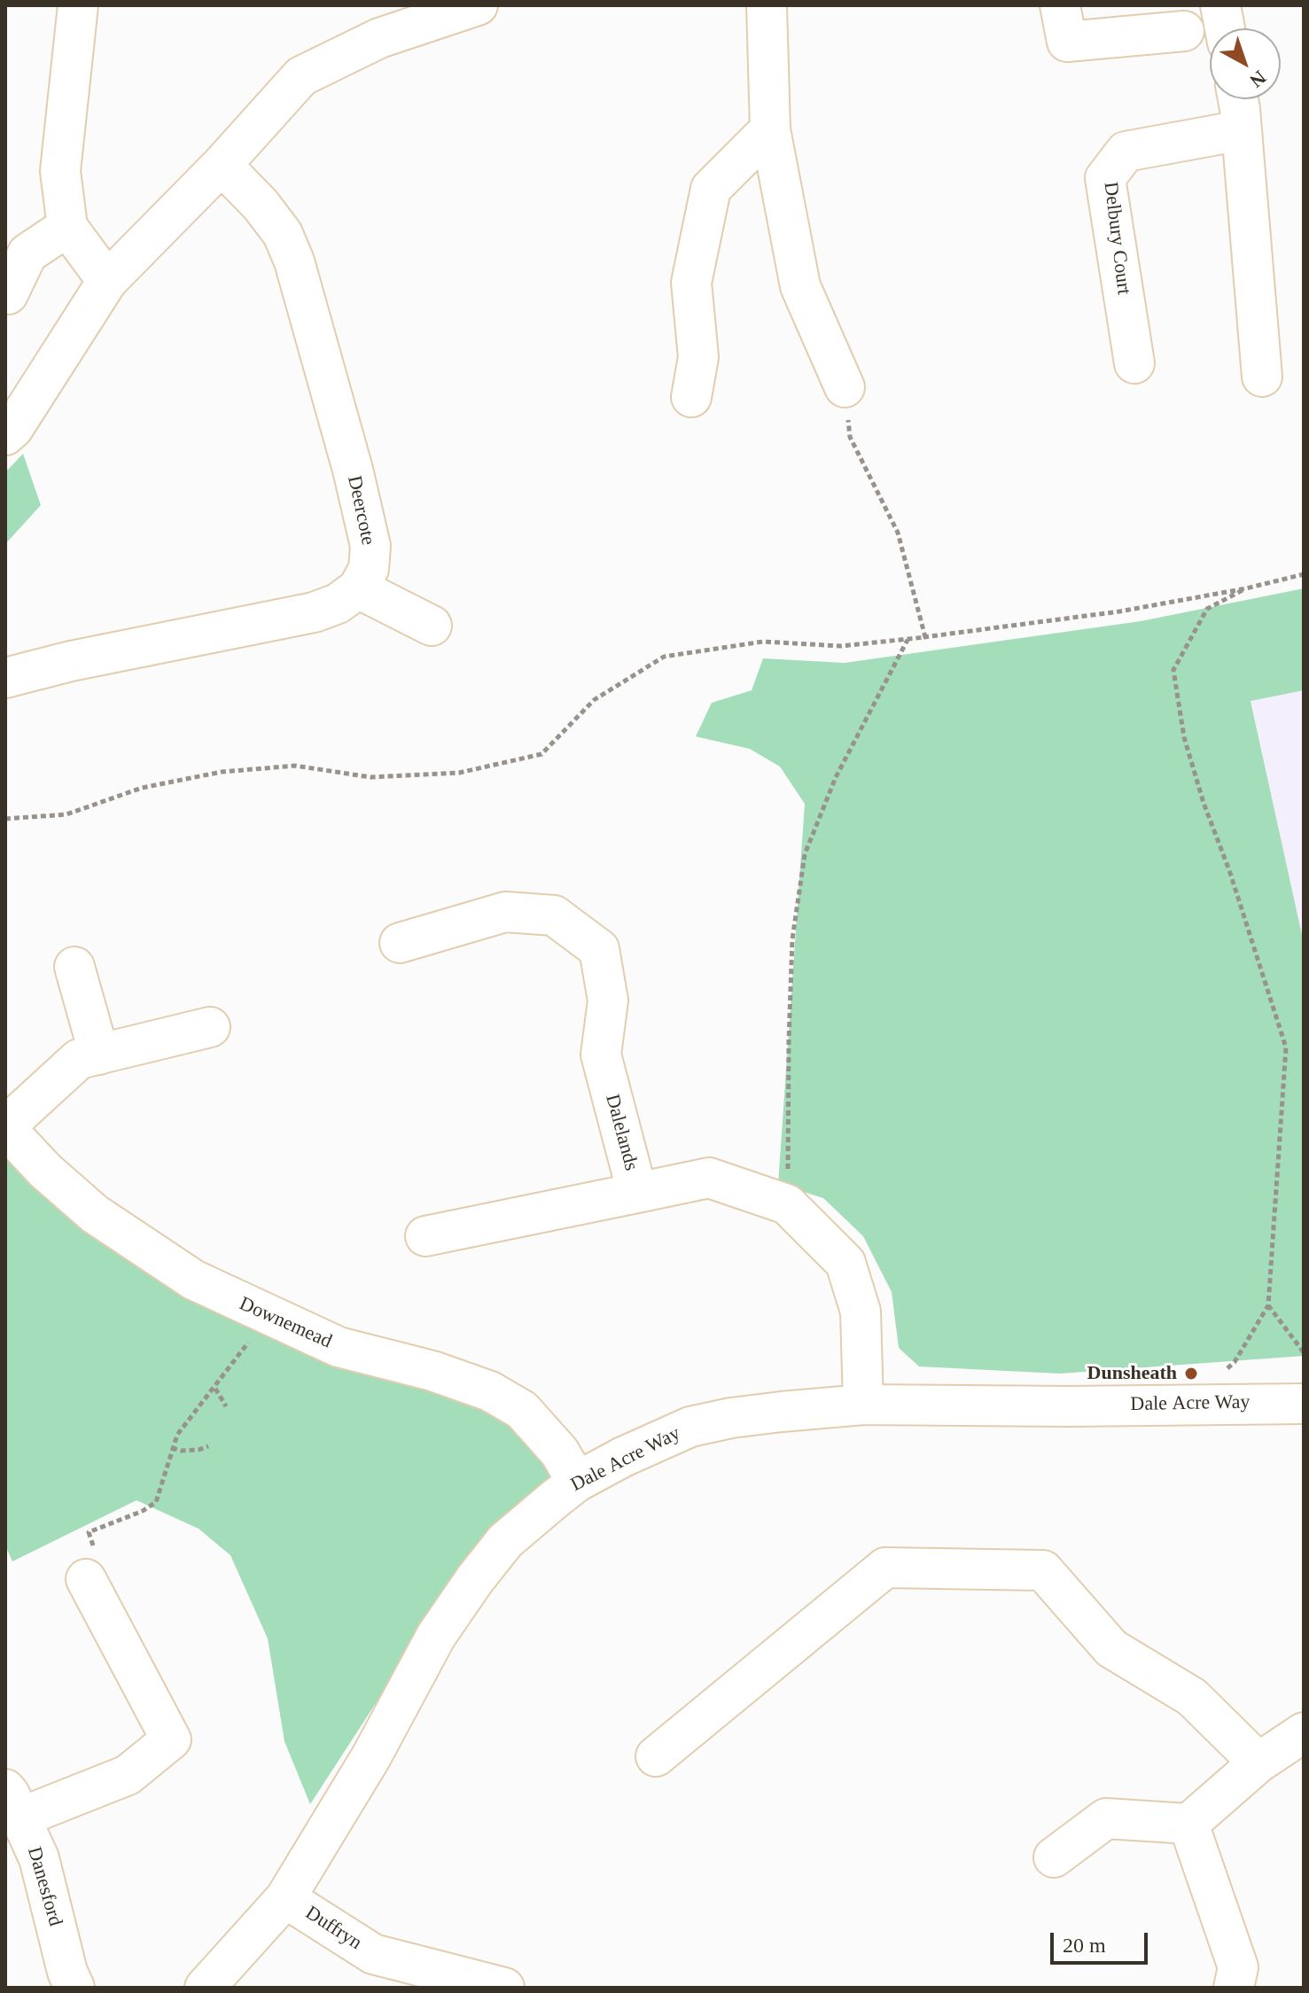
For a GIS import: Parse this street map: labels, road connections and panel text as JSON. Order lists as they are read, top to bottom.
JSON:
{
  "streets": {
    "street": [
      "Delbury Court",
      "Deercote",
      "Dalelands",
      "Downemead",
      "Dale Acre Way",
      "Danesford",
      "Duffryn"
    ]
  },
  "crossings": [
    ["Dalelands", "Dale Acre Way"],
    ["Downemead", "Dale Acre Way"],
    ["Dale Acre Way", "Duffryn"]
  ],
  "places": ["Dunsheath"],
  "scale_bar": "20 m",
  "north": "bottom right"
}
